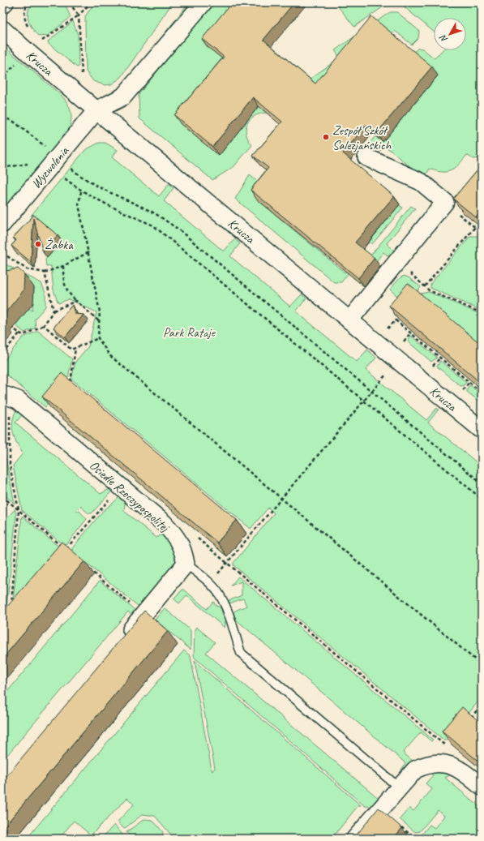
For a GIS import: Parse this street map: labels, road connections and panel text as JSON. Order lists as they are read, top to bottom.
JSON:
{
  "streets": {
    "street": ["Krucza", "Wyzwolenia", "Osiedle Rzeczypospolitej"]
  },
  "crossings": [
    ["Krucza", "Wyzwolenia"]
  ],
  "parks": ["Park Rataje"],
  "places": ["Zespół Szkół Salezjańskich", "Żabka"],
  "north": "bottom left"
}
